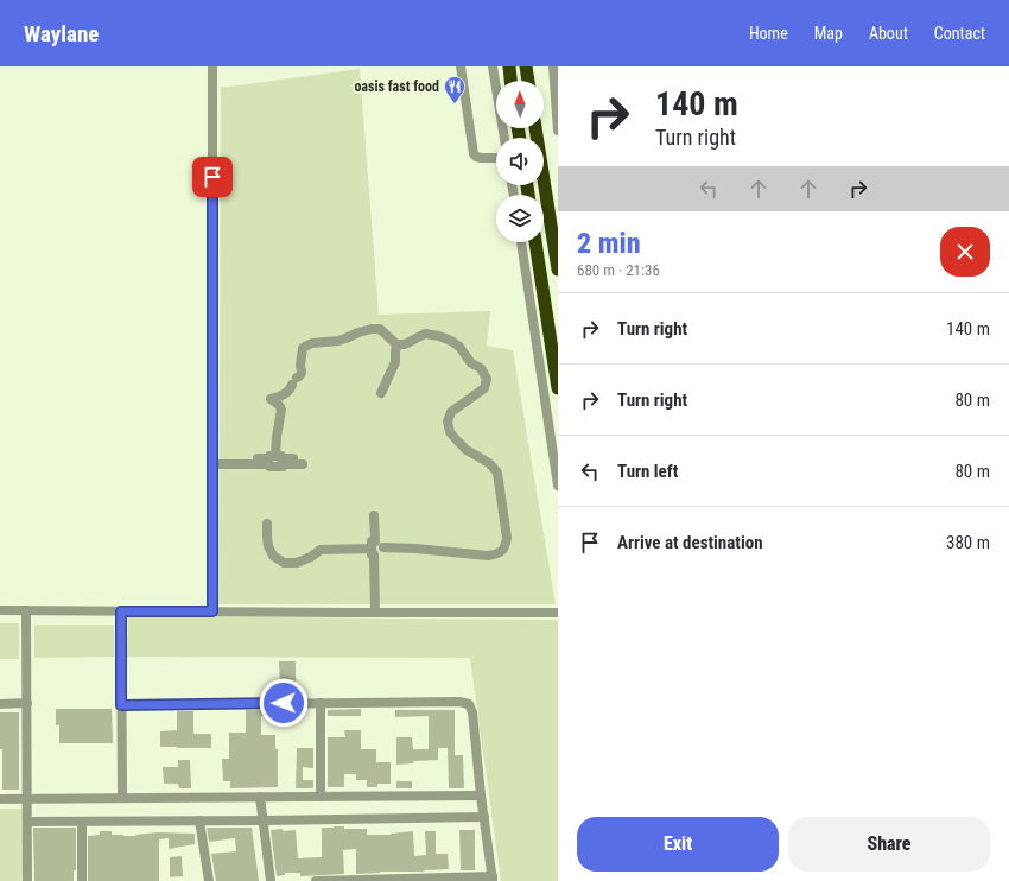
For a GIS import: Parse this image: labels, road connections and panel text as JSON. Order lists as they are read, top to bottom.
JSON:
{
  "places": {
    "restaurant": ["oasis fast food"]
  },
  "north": "top",
  "page": {
    "header": "Waylane",
    "nav": [
      "Home",
      "Map",
      "About",
      "Contact"
    ],
    "turn": ["140 m", "Turn right"],
    "heading": ["2 min", "680 m · 21:36"],
    "list": [
      {
        "name": "Turn right",
        "value": "140 m"
      },
      {
        "name": "Turn right",
        "value": "80 m"
      },
      {
        "name": "Turn left",
        "value": "80 m"
      },
      {
        "name": "Arrive at destination",
        "value": "380 m"
      }
    ],
    "buttons": ["Exit", "Share"]
  }
}
